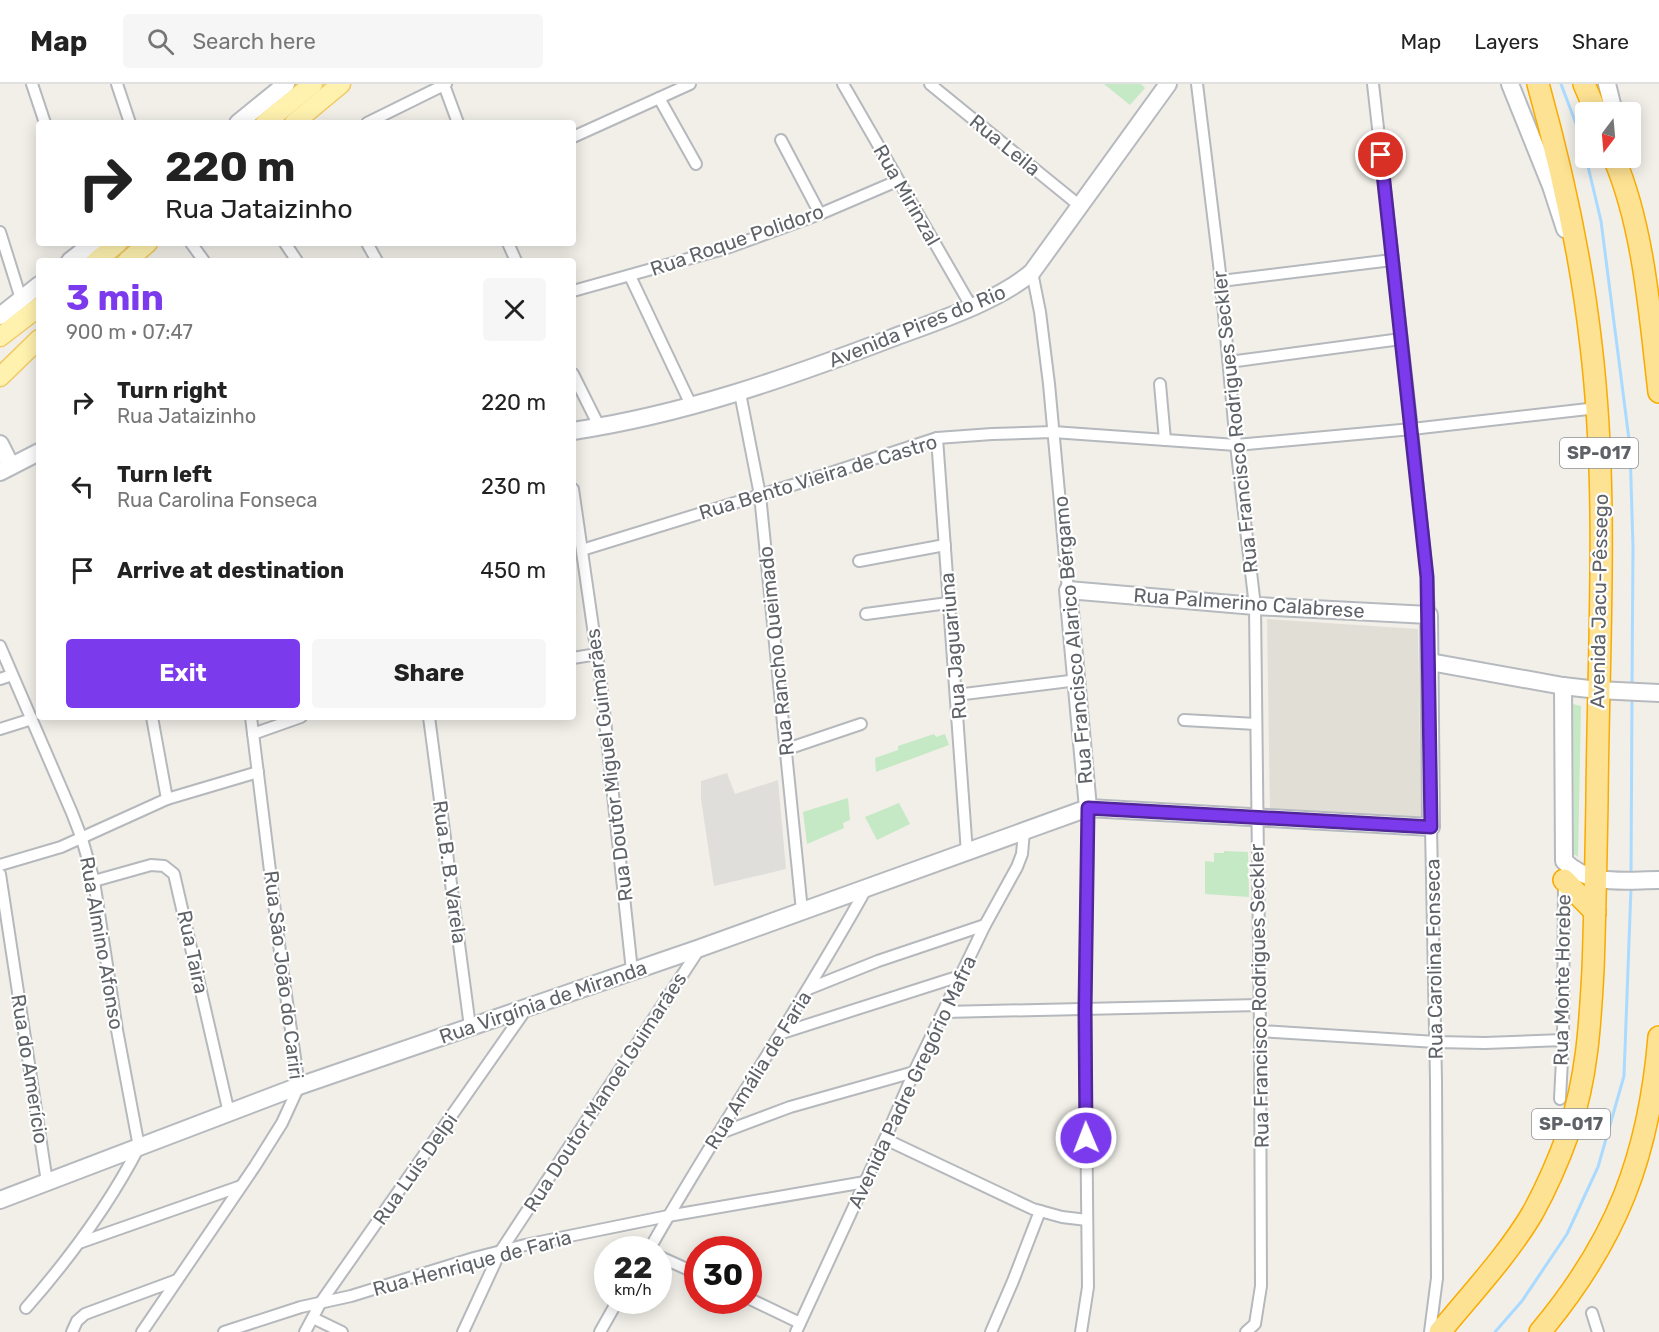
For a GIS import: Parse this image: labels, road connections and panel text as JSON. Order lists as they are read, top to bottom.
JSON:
{
  "streets": {
    "highway": ["SP-017", "Avenida Jacu-Pêssego"],
    "street": [
      "Rua Leila",
      "Rua Mirinzal",
      "Rua Roque Polidoro",
      "Avenida Pires do Rio",
      "Rua Francisco Rodrigues Seckler",
      "Rua Bento Vieira de Castro",
      "Rua Palmerino Calabrese",
      "Rua Francisco Alarico Bérgamo",
      "Rua Jaguariuna",
      "Rua Rancho Queimado",
      "Rua Doutor Miguel Guimarães",
      "Rua B. B. Varela",
      "Rua Almino Afonso",
      "Rua Taira",
      "Rua Carolina Fonseca",
      "Rua São João do Cariri",
      "Rua Monte Horebe",
      "Rua Virgínia de Miranda",
      "Rua do Amerício",
      "Rua Amália de Faria",
      "Avenida Padre Gregório Mafra",
      "Rua Doutor Manoel Guimarães",
      "Rua Luis Delpi",
      "Rua Henrique de Faria"
    ]
  },
  "crossings": [
    ["Rua Leila", "Avenida Pires do Rio"],
    ["Rua Mirinzal", "Rua Roque Polidoro"],
    ["Rua Mirinzal", "Avenida Pires do Rio"],
    ["Avenida Pires do Rio", "Rua Francisco Alarico Bérgamo"],
    ["Avenida Pires do Rio", "Rua Rancho Queimado"],
    ["Rua Francisco Rodrigues Seckler", "Rua Bento Vieira de Castro"],
    ["Rua Francisco Rodrigues Seckler", "Rua Palmerino Calabrese"],
    ["Rua Bento Vieira de Castro", "Avenida Jacu-Pêssego"],
    ["Rua Bento Vieira de Castro", "Rua Francisco Alarico Bérgamo"],
    ["Rua Bento Vieira de Castro", "Rua Jaguariuna"],
    ["Rua Bento Vieira de Castro", "Rua Rancho Queimado"],
    ["Rua Bento Vieira de Castro", "Rua Doutor Miguel Guimarães"],
    ["Rua Bento Vieira de Castro", "Rua Carolina Fonseca"],
    ["Avenida Jacu-Pêssego", "Rua Monte Horebe"],
    ["Rua Palmerino Calabrese", "Rua Francisco Alarico Bérgamo"],
    ["Rua Palmerino Calabrese", "Rua Carolina Fonseca"],
    ["Rua Francisco Alarico Bérgamo", "Rua Virgínia de Miranda"],
    ["Rua Jaguariuna", "Rua Virgínia de Miranda"],
    ["Rua Rancho Queimado", "Rua Virgínia de Miranda"],
    ["Rua Doutor Miguel Guimarães", "Rua Virgínia de Miranda"],
    ["Rua B. B. Varela", "Rua Virgínia de Miranda"],
    ["Rua Almino Afonso", "Rua Taira"],
    ["Rua Almino Afonso", "Rua Virgínia de Miranda"],
    ["Rua Taira", "Rua Virgínia de Miranda"],
    ["Rua São João do Cariri", "Rua Virgínia de Miranda"],
    ["Rua Virgínia de Miranda", "Rua do Amerício"],
    ["Rua Virgínia de Miranda", "Rua Amália de Faria"],
    ["Rua Virgínia de Miranda", "Avenida Padre Gregório Mafra"],
    ["Rua Virgínia de Miranda", "Rua Doutor Manoel Guimarães"],
    ["Rua Virgínia de Miranda", "Rua Luis Delpi"],
    ["Rua Amália de Faria", "Rua Henrique de Faria"],
    ["Avenida Padre Gregório Mafra", "Rua Henrique de Faria"],
    ["Rua Doutor Manoel Guimarães", "Rua Henrique de Faria"],
    ["Rua Luis Delpi", "Rua Henrique de Faria"]
  ],
  "north": "bottom",
  "page": {
    "header": "Map",
    "search": "Search here",
    "nav": ["Map", "Layers", "Share"],
    "turn": ["220 m", "Rua Jataizinho"],
    "heading": ["3 min", "900 m · 07:47"],
    "list": [
      {
        "name": "Turn right",
        "note": "Rua Jataizinho",
        "value": "220 m"
      },
      {
        "name": "Turn left",
        "note": "Rua Carolina Fonseca",
        "value": "230 m"
      },
      {
        "name": "Arrive at destination",
        "value": "450 m"
      }
    ],
    "buttons": ["Exit", "Share"],
    "speed": "22 km/h",
    "limit": "30"
  }
}
